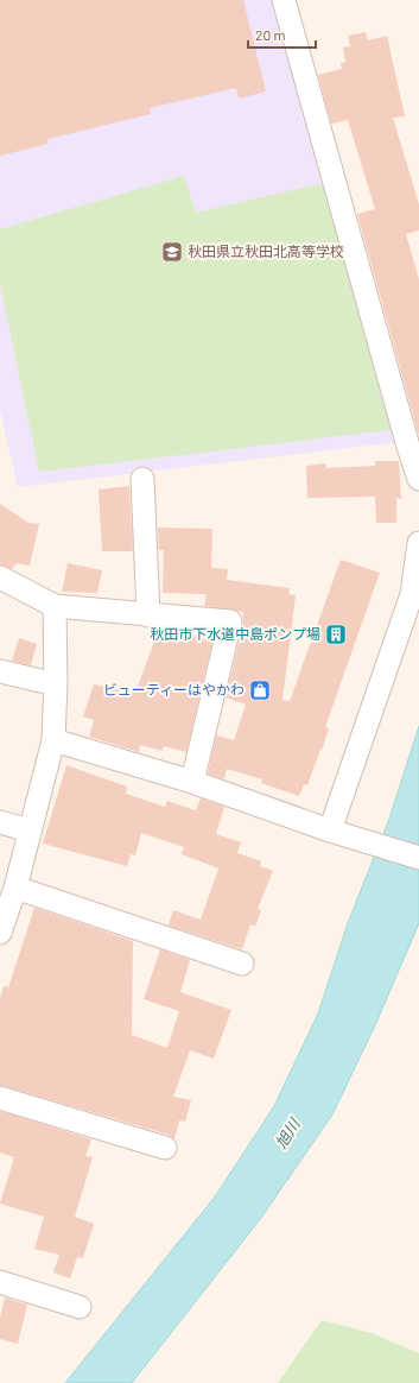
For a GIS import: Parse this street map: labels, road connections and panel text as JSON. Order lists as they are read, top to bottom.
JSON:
{
  "water": ["旭川"],
  "places": {
    "school or university": ["秋田県立秋田北高等学校"],
    "building": ["秋田市下水道中島ポンプ場"],
    "shop": ["ビューティーはやかわ"]
  },
  "scale_bar": "20 m"
}
